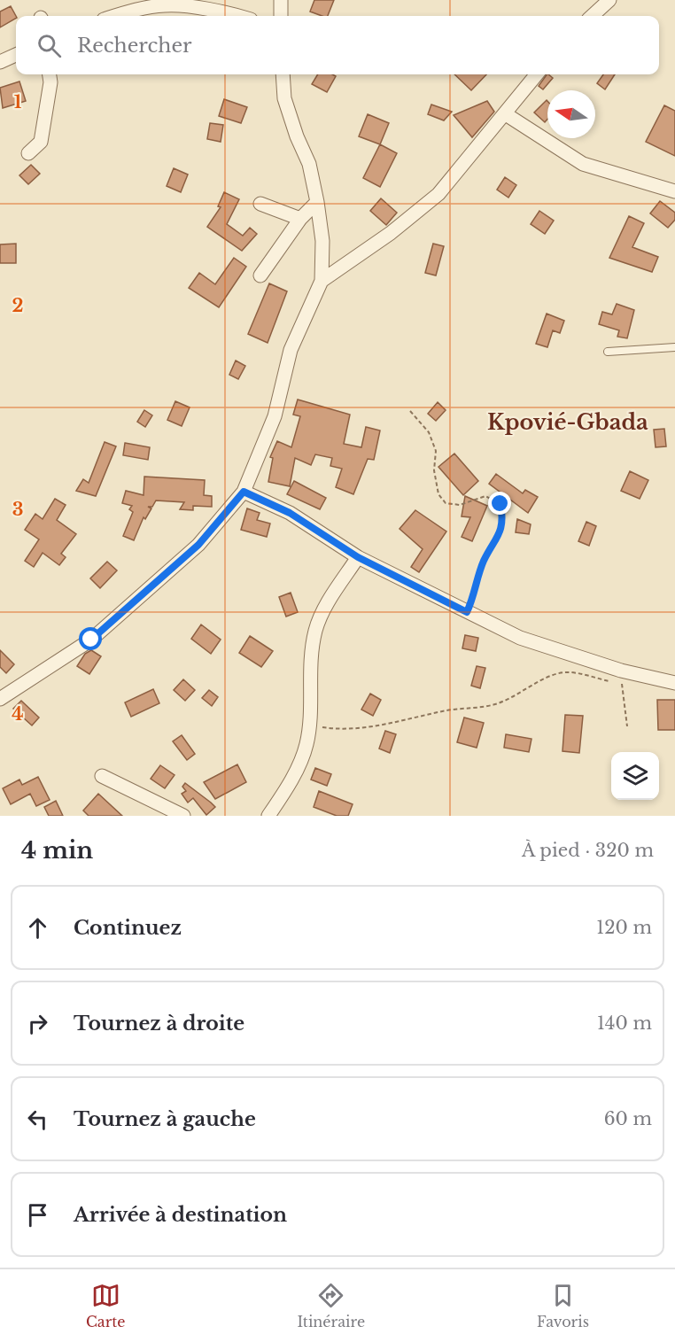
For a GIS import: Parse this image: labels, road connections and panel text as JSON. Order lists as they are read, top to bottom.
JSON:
{
  "districts": ["Kpovié-Gbada"],
  "north": "left",
  "page": {
    "search": "Rechercher",
    "heading": ["4 min", "À pied · 320 m"],
    "list": [
      ["Continuez", "120 m"],
      ["Tournez à droite", "140 m"],
      ["Tournez à gauche", "60 m"],
      "Arrivée à destination"
    ],
    "nav": ["Carte", "Itinéraire", "Favoris"]
  },
  "grid": {
    "rows": [
      "1",
      "2",
      "3",
      "4"
    ]
  }
}
